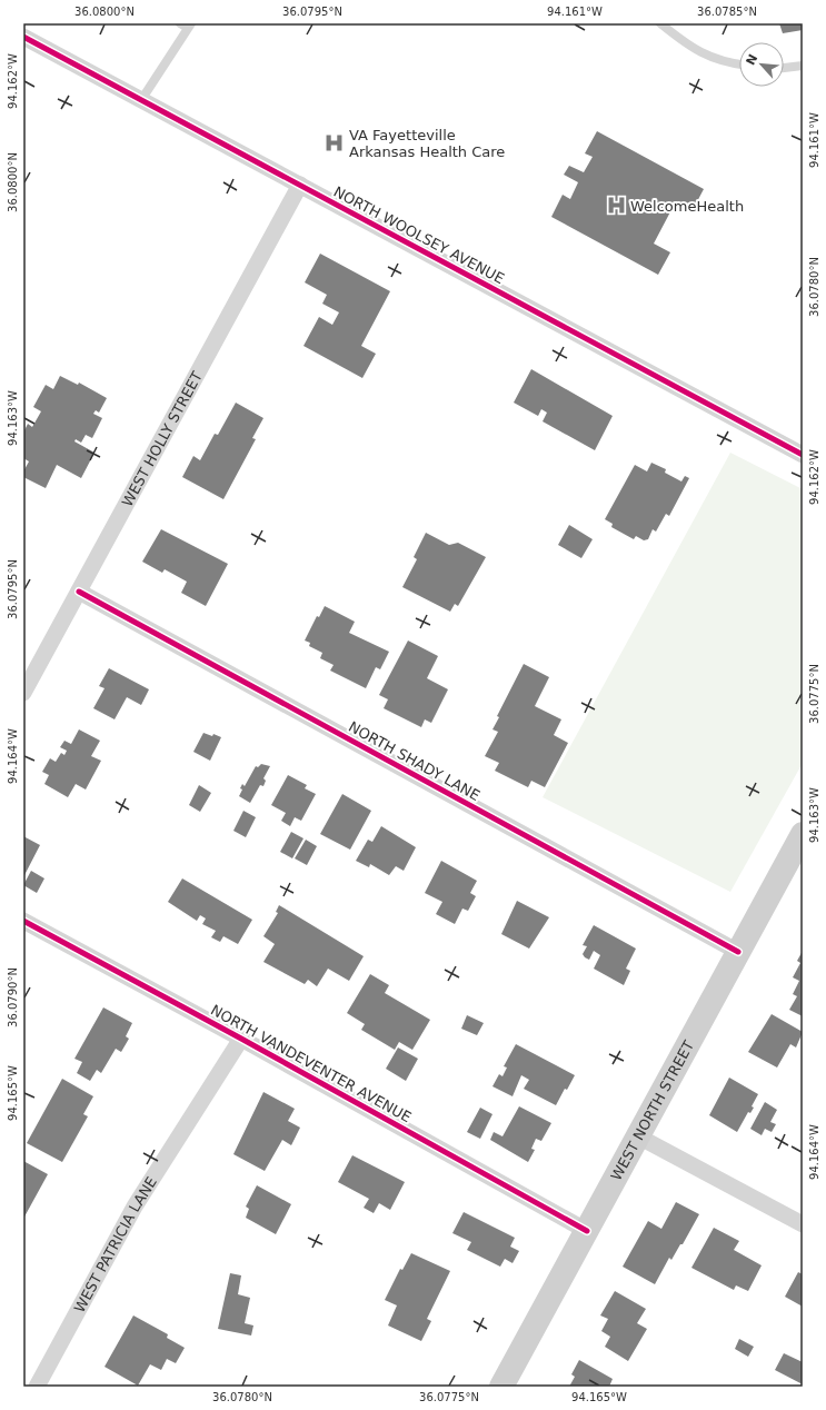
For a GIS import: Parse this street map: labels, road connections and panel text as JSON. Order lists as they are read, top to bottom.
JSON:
{
  "streets": {
    "main road": ["WEST NORTH STREET"],
    "street": [
      "NORTH WOOLSEY AVENUE",
      "WEST HOLLY STREET",
      "NORTH SHADY LANE",
      "NORTH VANDEVENTER AVENUE",
      "WEST PATRICIA LANE"
    ]
  },
  "crossings": [
    ["NORTH WOOLSEY AVENUE", "WEST HOLLY STREET"],
    ["WEST HOLLY STREET", "NORTH SHADY LANE"],
    ["NORTH SHADY LANE", "WEST NORTH STREET"],
    ["NORTH VANDEVENTER AVENUE", "WEST NORTH STREET"],
    ["NORTH VANDEVENTER AVENUE", "WEST PATRICIA LANE"]
  ],
  "places": {
    "hospital": ["VA Fayetteville Arkansas Health Care", "WelcomeHealth"]
  },
  "north": "top left",
  "coordinates": [
    "36.0800°N",
    "36.0795°N",
    "94.161°W",
    "36.0785°N",
    "94.162°W",
    "36.0780°N",
    "94.163°W",
    "36.0775°N",
    "94.164°W",
    "36.0790°N",
    "94.165°W"
  ]
}
